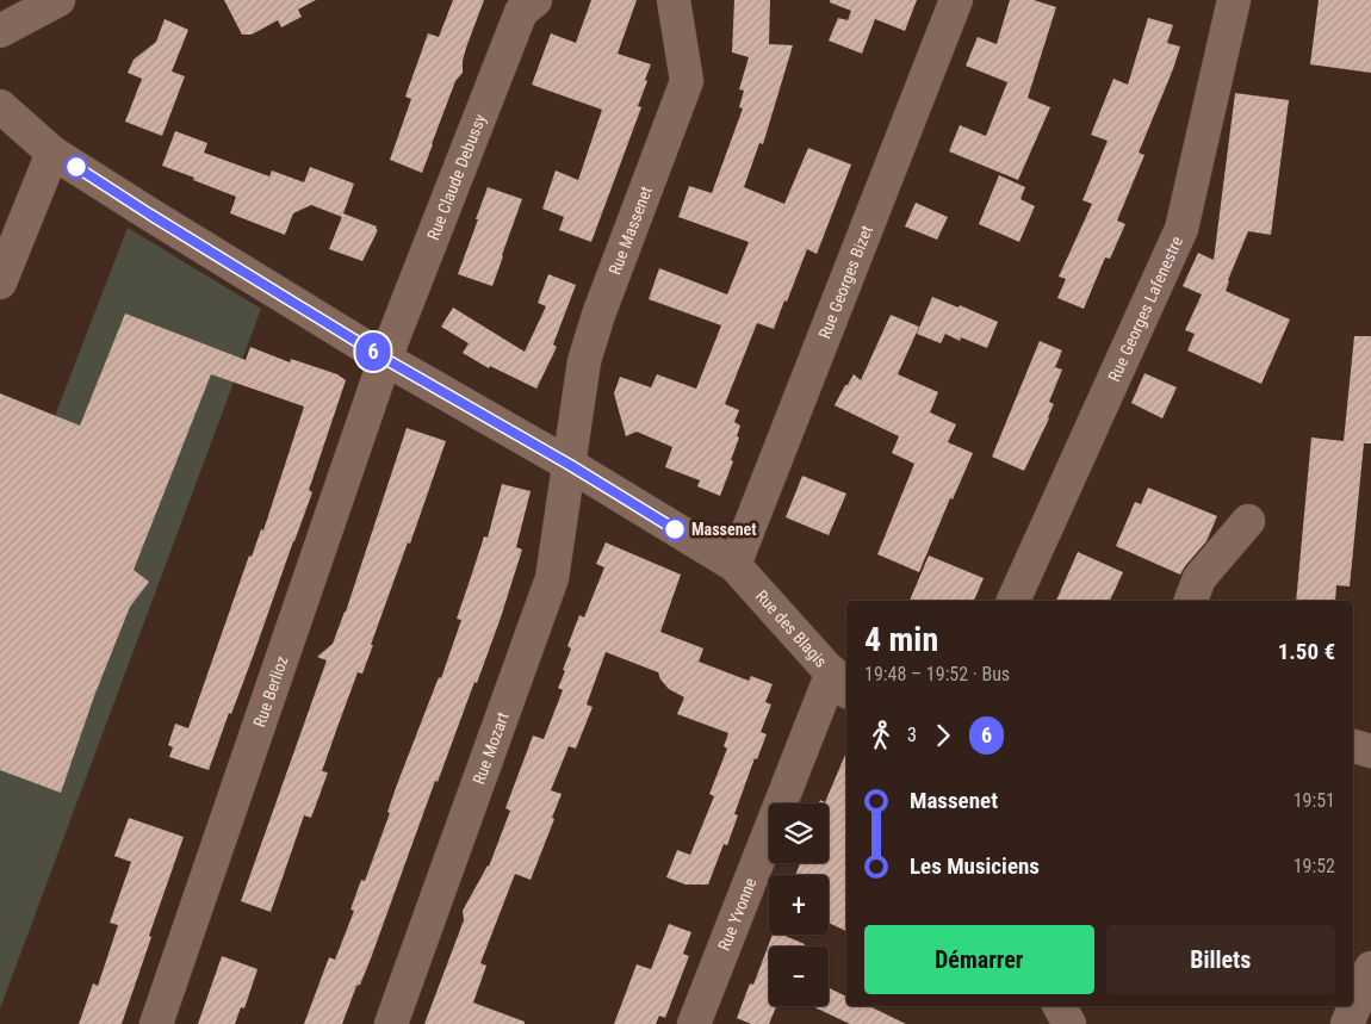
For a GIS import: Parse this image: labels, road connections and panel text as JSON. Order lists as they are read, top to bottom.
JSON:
{
  "streets": {
    "street": [
      "Rue Claude Debussy",
      "Rue Massenet",
      "Rue Georges Bizet",
      "Rue Georges Lafenestre",
      "Rue des Blagis",
      "Rue Berlioz",
      "Rue Mozart",
      "Rue Yvonne"
    ]
  },
  "crossings": [
    ["Rue Claude Debussy", "Rue des Blagis"],
    ["Rue Claude Debussy", "Rue Berlioz"],
    ["Rue Massenet", "Rue des Blagis"],
    ["Rue Massenet", "Rue Mozart"],
    ["Rue Georges Bizet", "Rue des Blagis"],
    ["Rue des Blagis", "Rue Berlioz"],
    ["Rue des Blagis", "Rue Mozart"],
    ["Rue des Blagis", "Rue Yvonne"]
  ],
  "places": ["Massenet"],
  "lines": ["bus line 6"],
  "page": {
    "on_map": "6",
    "heading": ["4 min", "19:48 – 19:52 · Bus", "1.50 €"],
    "legs": ["3", "6"],
    "list": [
      {
        "name": "Massenet",
        "value": "19:51"
      },
      {
        "name": "Les Musiciens",
        "value": "19:52"
      }
    ],
    "map_buttons": ["+", "−"],
    "buttons": ["Démarrer", "Billets"]
  }
}
